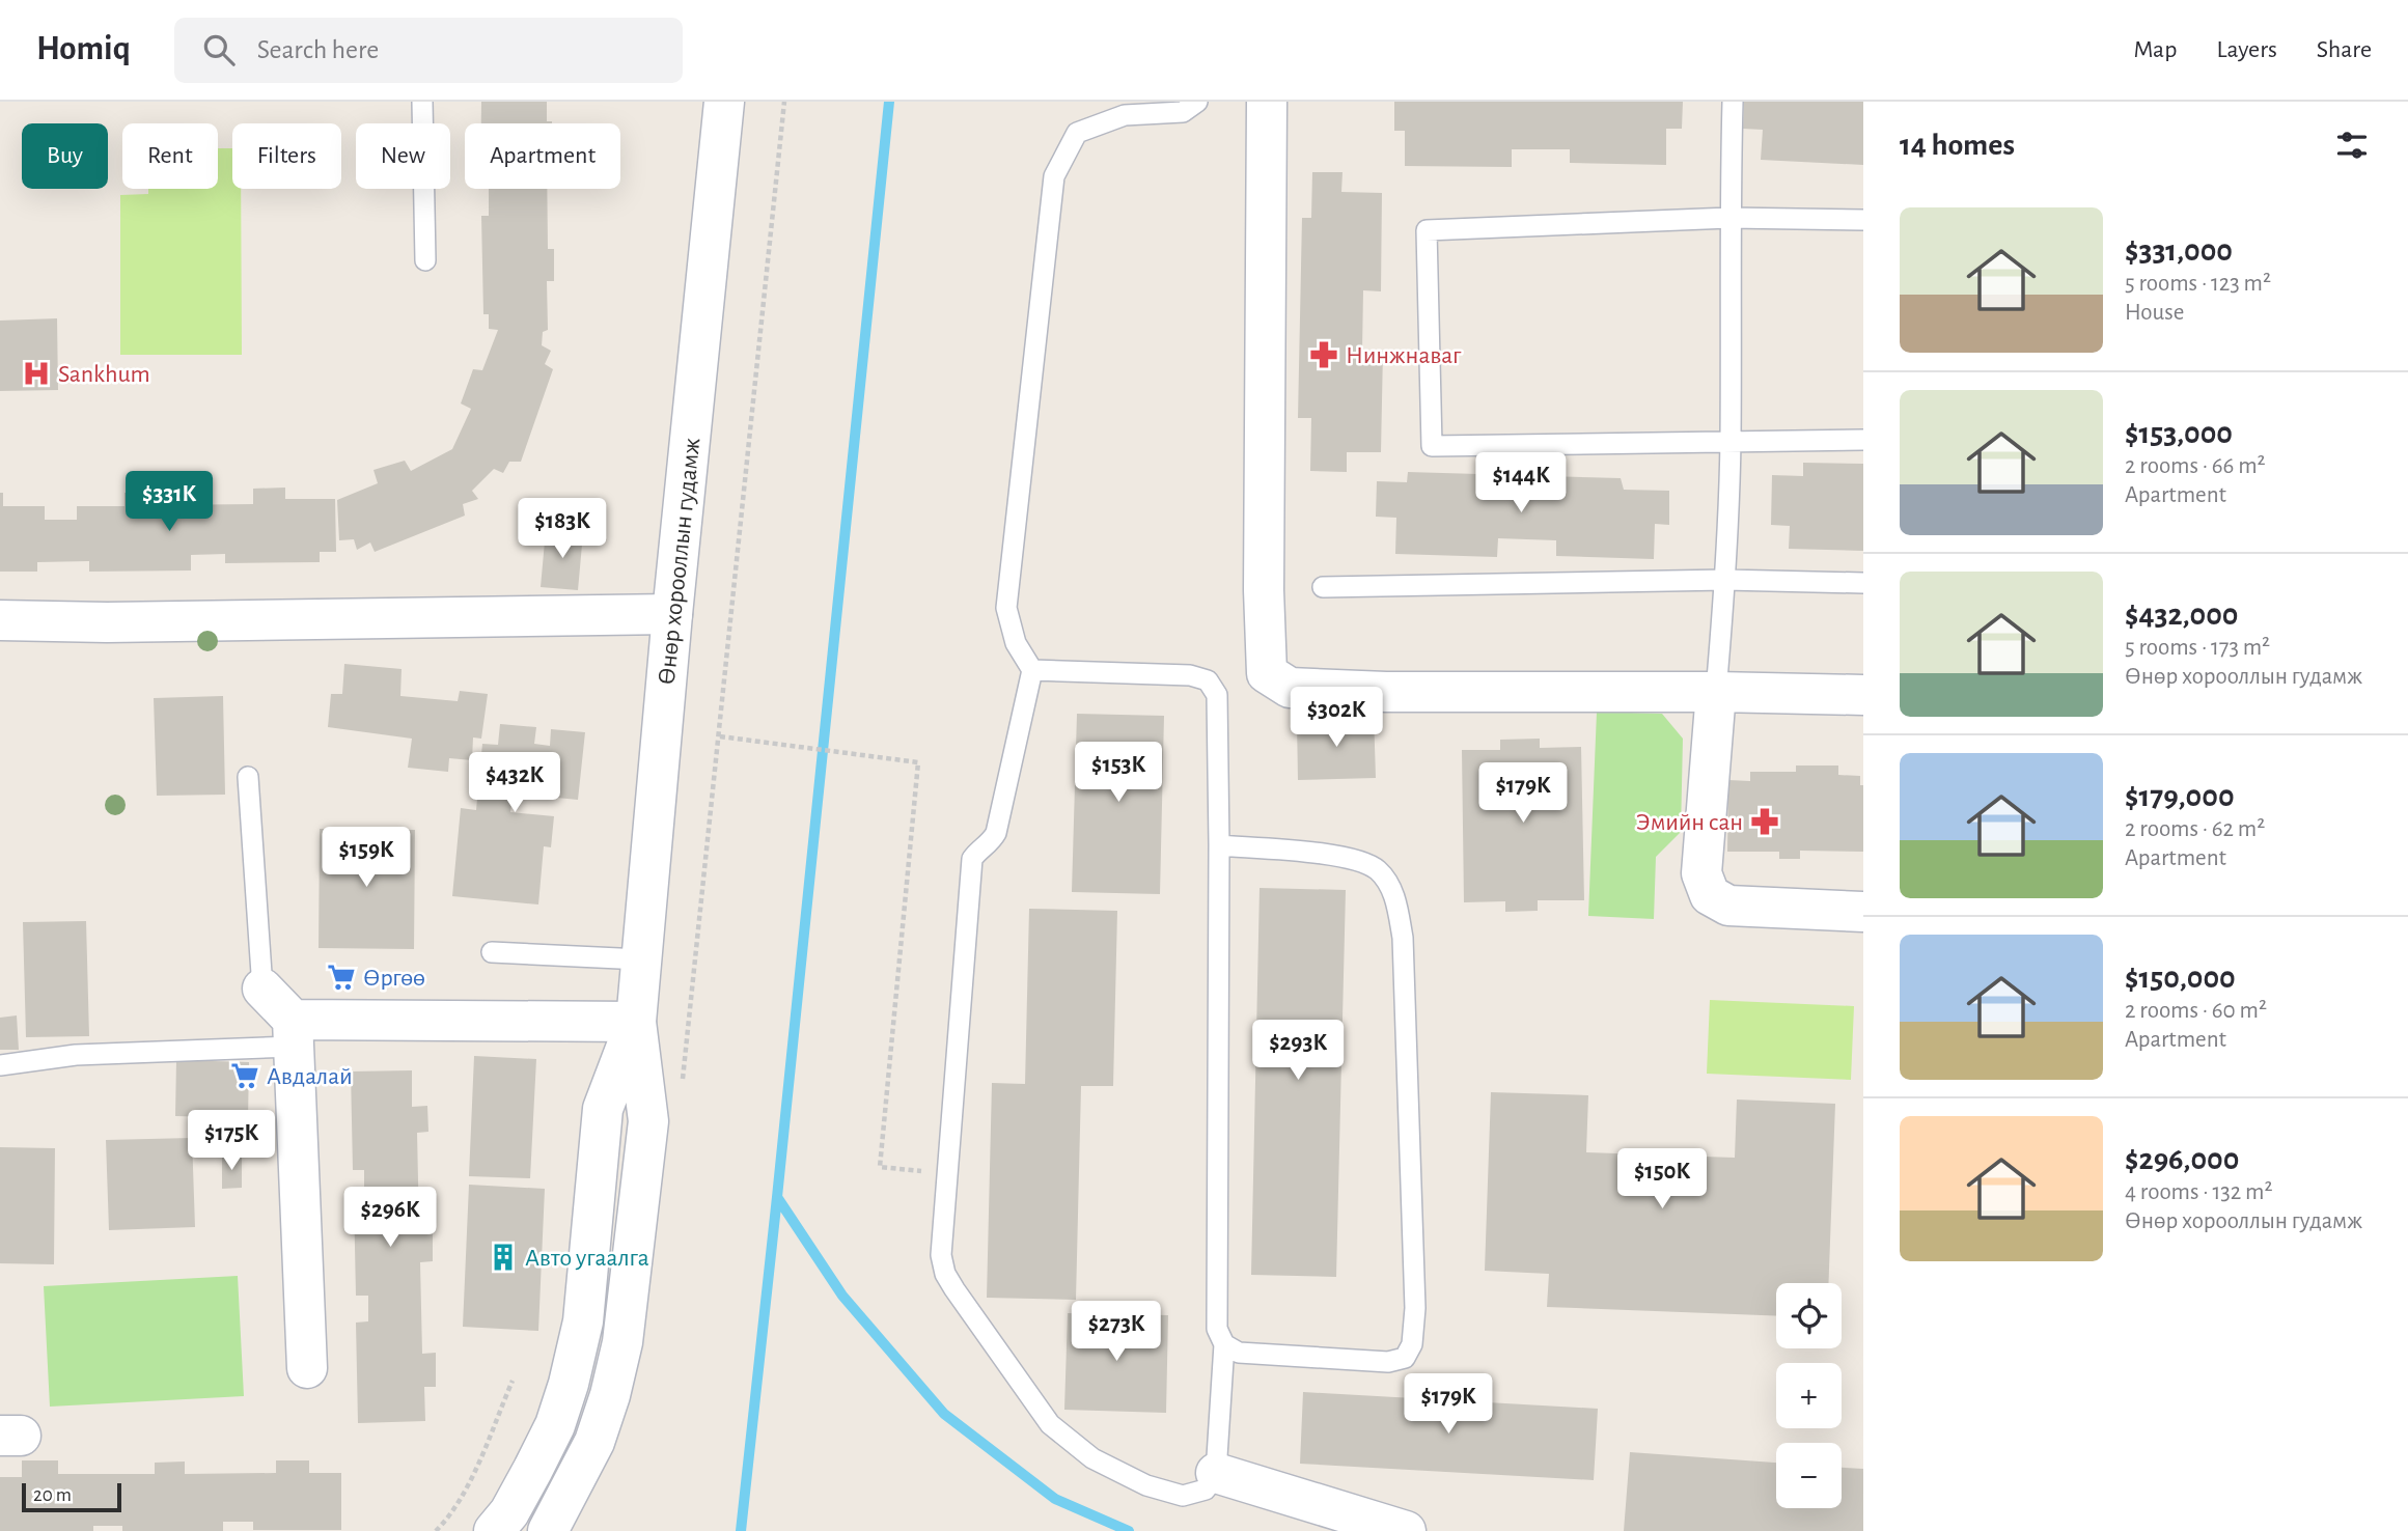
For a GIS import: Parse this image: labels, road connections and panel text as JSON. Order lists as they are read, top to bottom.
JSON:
{
  "streets": {
    "street": ["Өнөр хорооллын гудамж"]
  },
  "places": {
    "pharmacy": ["Нинжнаваг", "Эмийн сан"],
    "hospital": ["Sankhum"],
    "supermarket": ["Өргөө", "Авдалай"],
    "building": ["Авто угаалга"]
  },
  "scale_bar": "20 m",
  "page": {
    "header": "Homiq",
    "search": "Search here",
    "nav": ["Map", "Layers", "Share"],
    "heading": "14 homes",
    "chip": [
      "Buy",
      "Rent",
      "Filters",
      "New",
      "Apartment"
    ],
    "list": [
      {
        "name": "$331,000",
        "note": "5 rooms · 123 m² · House"
      },
      {
        "name": "$153,000",
        "note": "2 rooms · 66 m² · Apartment"
      },
      {
        "name": "$432,000",
        "note": "5 rooms · 173 m² · Өнөр хорооллын гудамж"
      },
      {
        "name": "$179,000",
        "note": "2 rooms · 62 m² · Apartment"
      },
      {
        "name": "$150,000",
        "note": "2 rooms · 60 m² · Apartment"
      },
      {
        "name": "$296,000",
        "note": "4 rooms · 132 m² · Өнөр хорооллын гудамж"
      }
    ],
    "price": [
      "$144K",
      "$331K",
      "$183K",
      "$302K",
      "$153K",
      "$432K",
      "$179K",
      "$159K",
      "$293K",
      "$175K",
      "$150K",
      "$296K",
      "$273K",
      "$179K"
    ],
    "map_buttons": ["+", "−"],
    "scale": "20 m"
  }
}
